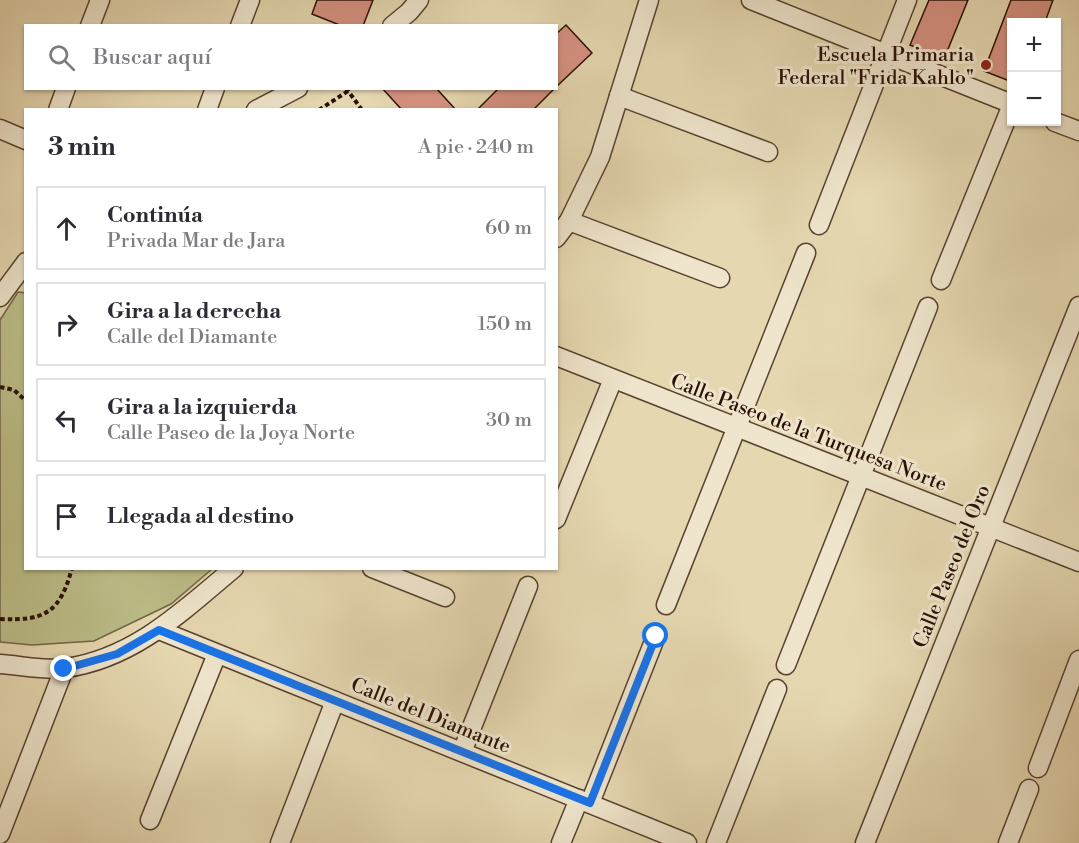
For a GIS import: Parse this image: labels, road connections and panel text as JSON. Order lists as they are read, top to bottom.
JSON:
{
  "streets": {
    "street": ["Calle Paseo de la Turquesa Norte", "Calle Paseo del Oro", "Calle del Diamante"]
  },
  "crossings": [
    ["Calle Paseo de la Turquesa Norte", "Calle Paseo del Oro"]
  ],
  "places": ["Escuela Primaria Federal \"Frida Kahlo\""],
  "page": {
    "map_buttons": ["+", "−"],
    "search": "Buscar aquí",
    "heading": ["3 min", "A pie · 240 m"],
    "list": [
      ["Continúa", "Privada Mar de Jara", "60 m"],
      ["Gira a la derecha", "Calle del Diamante", "150 m"],
      ["Gira a la izquierda", "Calle Paseo de la Joya Norte", "30 m"],
      "Llegada al destino"
    ]
  }
}
